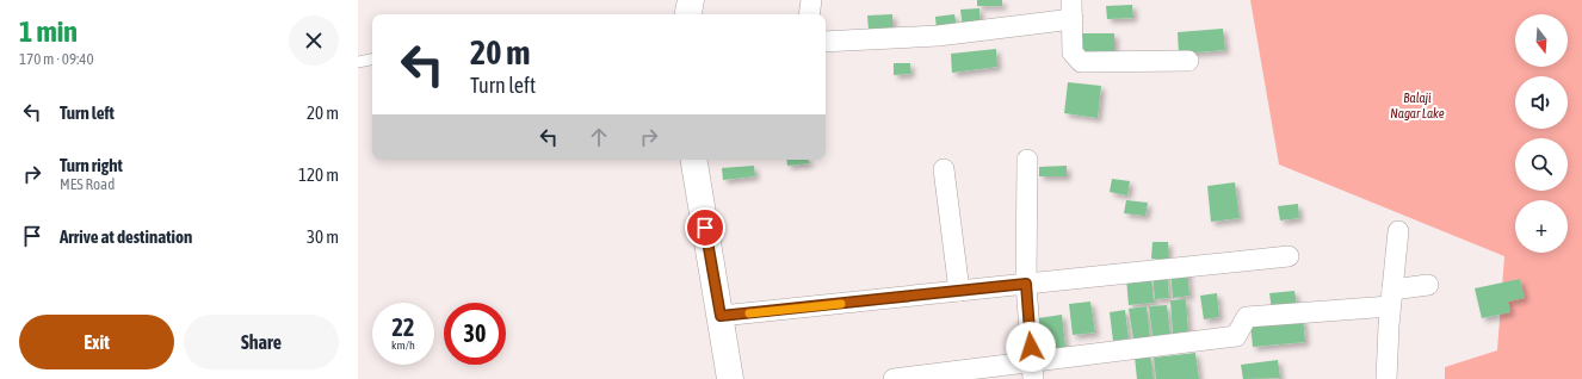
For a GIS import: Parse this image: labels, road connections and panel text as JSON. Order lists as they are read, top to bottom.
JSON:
{
  "water": ["Balaji Nagar Lake"],
  "north": "bottom",
  "page": {
    "heading": ["1 min", "170 m · 09:40"],
    "map_buttons": "+",
    "turn": ["20 m", "Turn left"],
    "list": [
      {
        "name": "Turn left",
        "value": "20 m"
      },
      {
        "name": "Turn right",
        "note": "MES Road",
        "value": "120 m"
      },
      {
        "name": "Arrive at destination",
        "value": "30 m"
      }
    ],
    "speed": "22 km/h",
    "limit": "30",
    "buttons": ["Exit", "Share"]
  }
}
